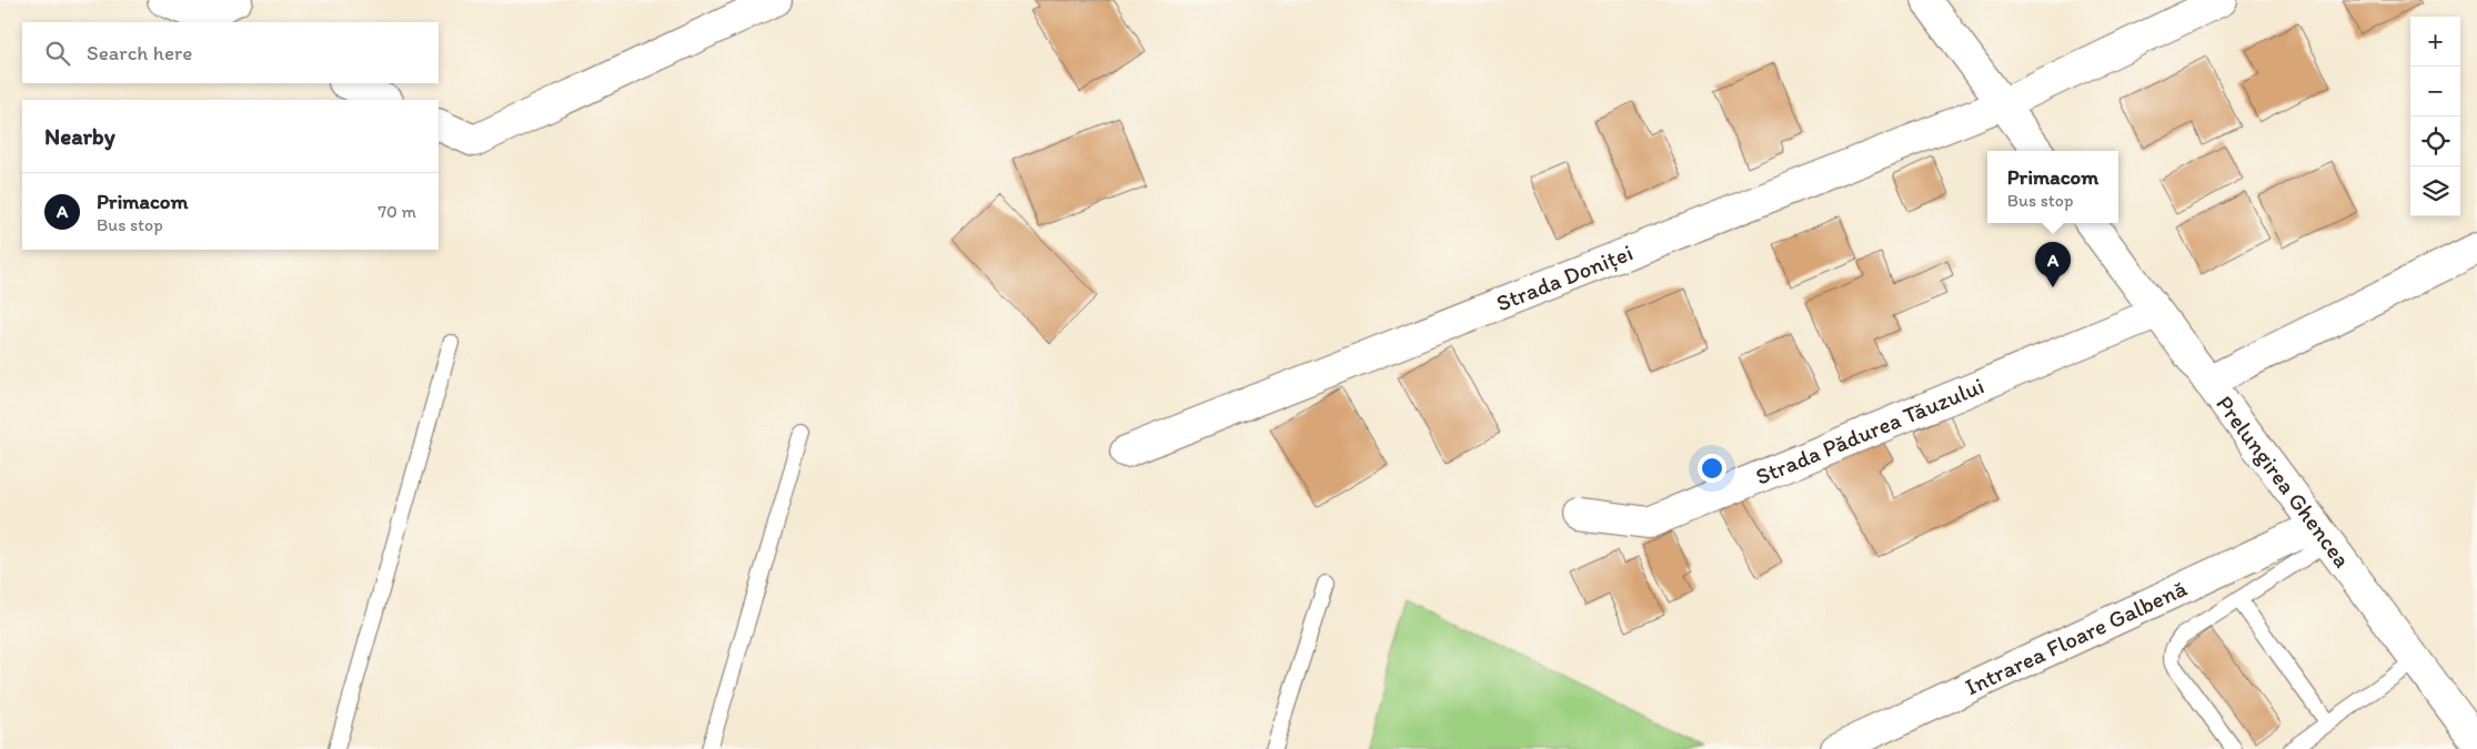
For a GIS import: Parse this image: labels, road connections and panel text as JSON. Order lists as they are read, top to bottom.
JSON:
{
  "streets": {
    "street": [
      "Strada Doniței",
      "Strada Pădurea Tăuzului",
      "Prelungirea Ghencea",
      "Intrarea Floare Galbenă"
    ]
  },
  "crossings": [
    ["Strada Pădurea Tăuzului", "Prelungirea Ghencea"],
    ["Prelungirea Ghencea", "Intrarea Floare Galbenă"]
  ],
  "page": {
    "map_buttons": ["+", "−"],
    "search": "Search here",
    "heading": "Nearby",
    "popup": ["Primacom", "Bus stop"],
    "list": [
      {
        "mark": "A",
        "name": "Primacom",
        "note": "Bus stop",
        "value": "70 m"
      }
    ],
    "pins": "A"
  }
}
